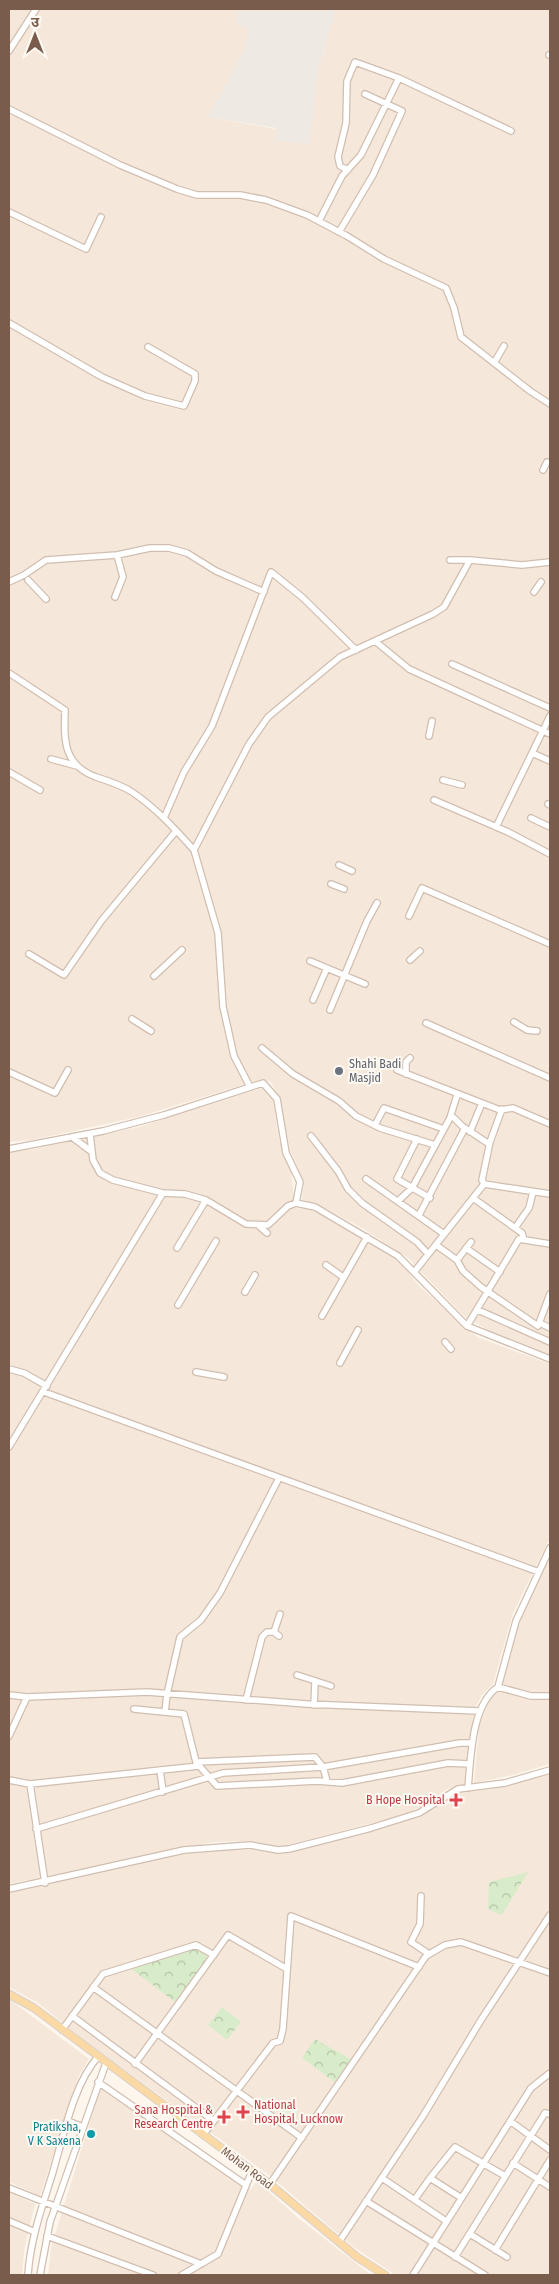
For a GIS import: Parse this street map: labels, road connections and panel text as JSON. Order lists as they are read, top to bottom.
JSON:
{
  "streets": {
    "main road": ["Mohan Road"]
  },
  "places": {
    "other": ["Shahi Badi Masjid", "Pratiksha, V K Saxena"],
    "health": ["B Hope Hospital", "National Hospital, Lucknow", "Sana Hospital & Research Centre"]
  },
  "north": "top"
}
